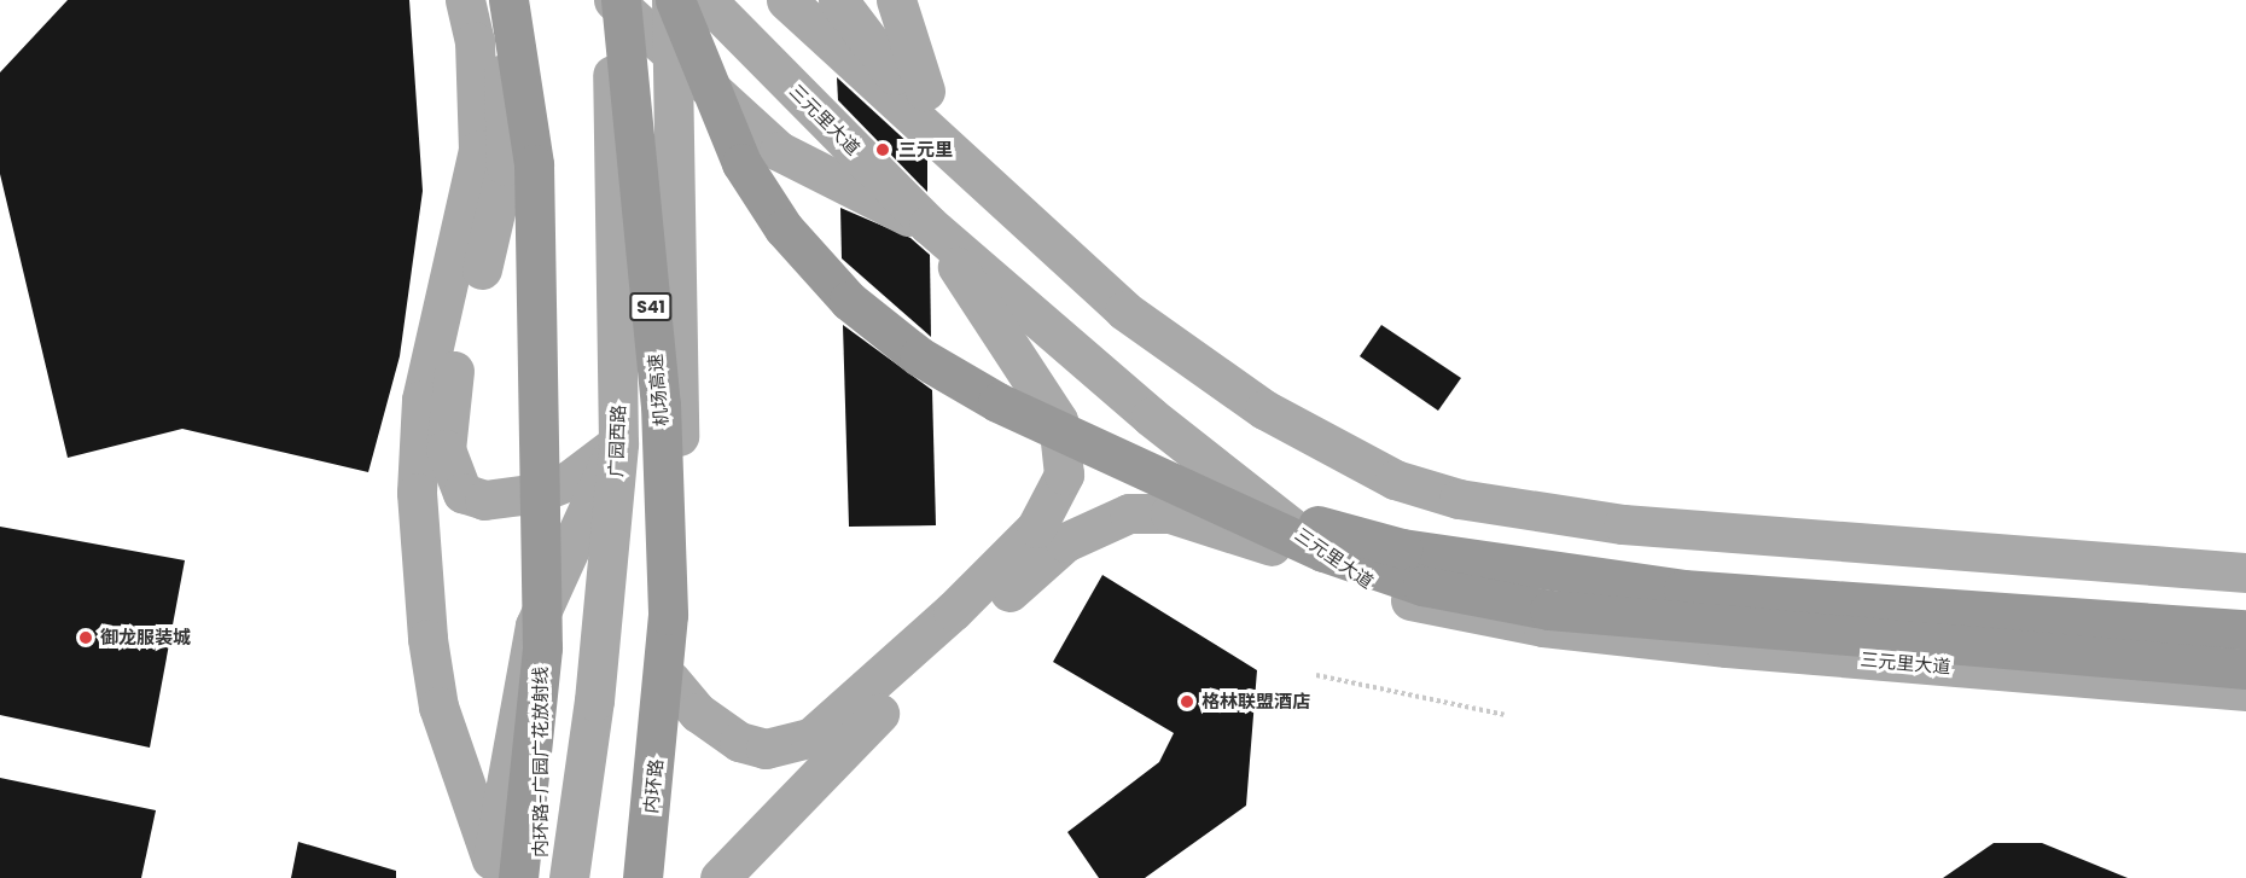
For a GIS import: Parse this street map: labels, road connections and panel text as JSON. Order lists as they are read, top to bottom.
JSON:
{
  "streets": {
    "highway": [
      "S41",
      "机场高速",
      "内环路-广园广花放射线",
      "内环路"
    ],
    "main road": ["三元里大道", "广园西路"]
  },
  "crossings": [
    ["机场高速", "内环路"]
  ],
  "places": ["三元里", "御龙服装城", "格林联盟酒店"]
}
